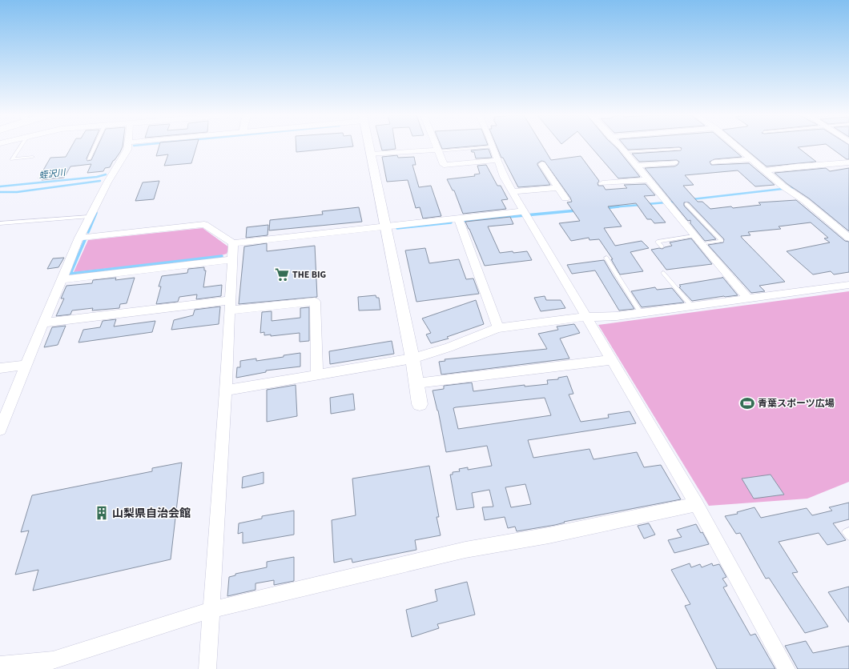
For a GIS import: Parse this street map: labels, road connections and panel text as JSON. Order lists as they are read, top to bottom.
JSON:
{
  "water": ["蛭沢川"],
  "places": {
    "supermarket": ["THE BIG"],
    "sports": ["青葉スポーツ広場"],
    "building": ["山梨県自治会館"]
  }
}
